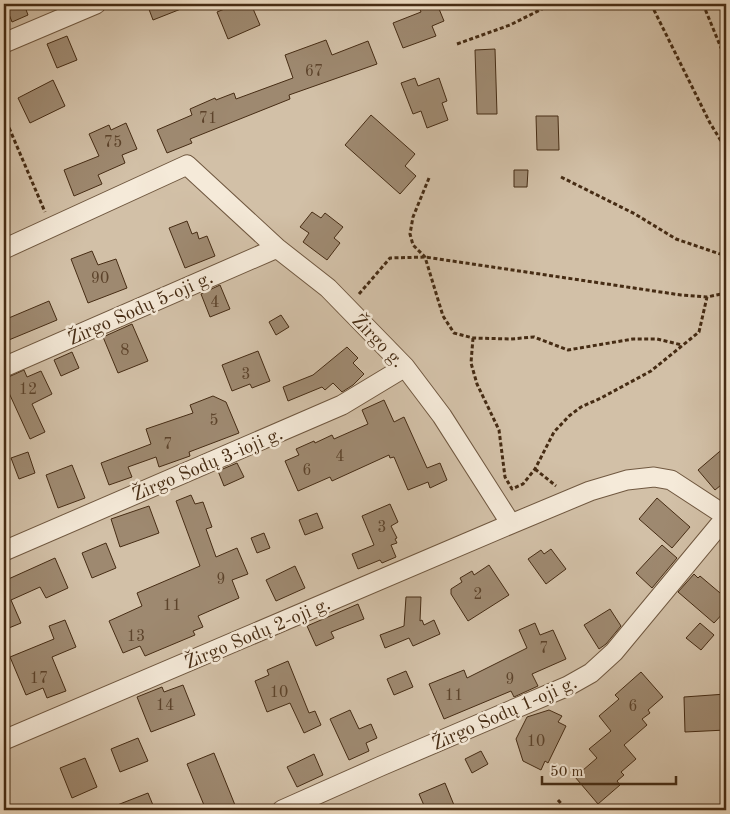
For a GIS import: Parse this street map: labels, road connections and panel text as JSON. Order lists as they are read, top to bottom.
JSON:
{
  "streets": {
    "street": [
      "Žirgo Sodų 5-oji g.",
      "Žirgo g.",
      "Žirgo Sodų 3-ioji g.",
      "Žirgo Sodų 2-oji g.",
      "Žirgo Sodų 1-oji g."
    ]
  },
  "crossings": [
    ["Žirgo Sodų 5-oji g.", "Žirgo g."],
    ["Žirgo g.", "Žirgo Sodų 3-ioji g."],
    ["Žirgo g.", "Žirgo Sodų 2-oji g."]
  ],
  "house_numbers": [
    "67",
    "71",
    "75",
    "90",
    "4",
    "8",
    "3",
    "12",
    "5",
    "7",
    "4",
    "6",
    "3",
    "9",
    "2",
    "11",
    "13",
    "7",
    "17",
    "9",
    "10",
    "11",
    "14",
    "6",
    "10"
  ],
  "scale_bar": "50 m"
}
